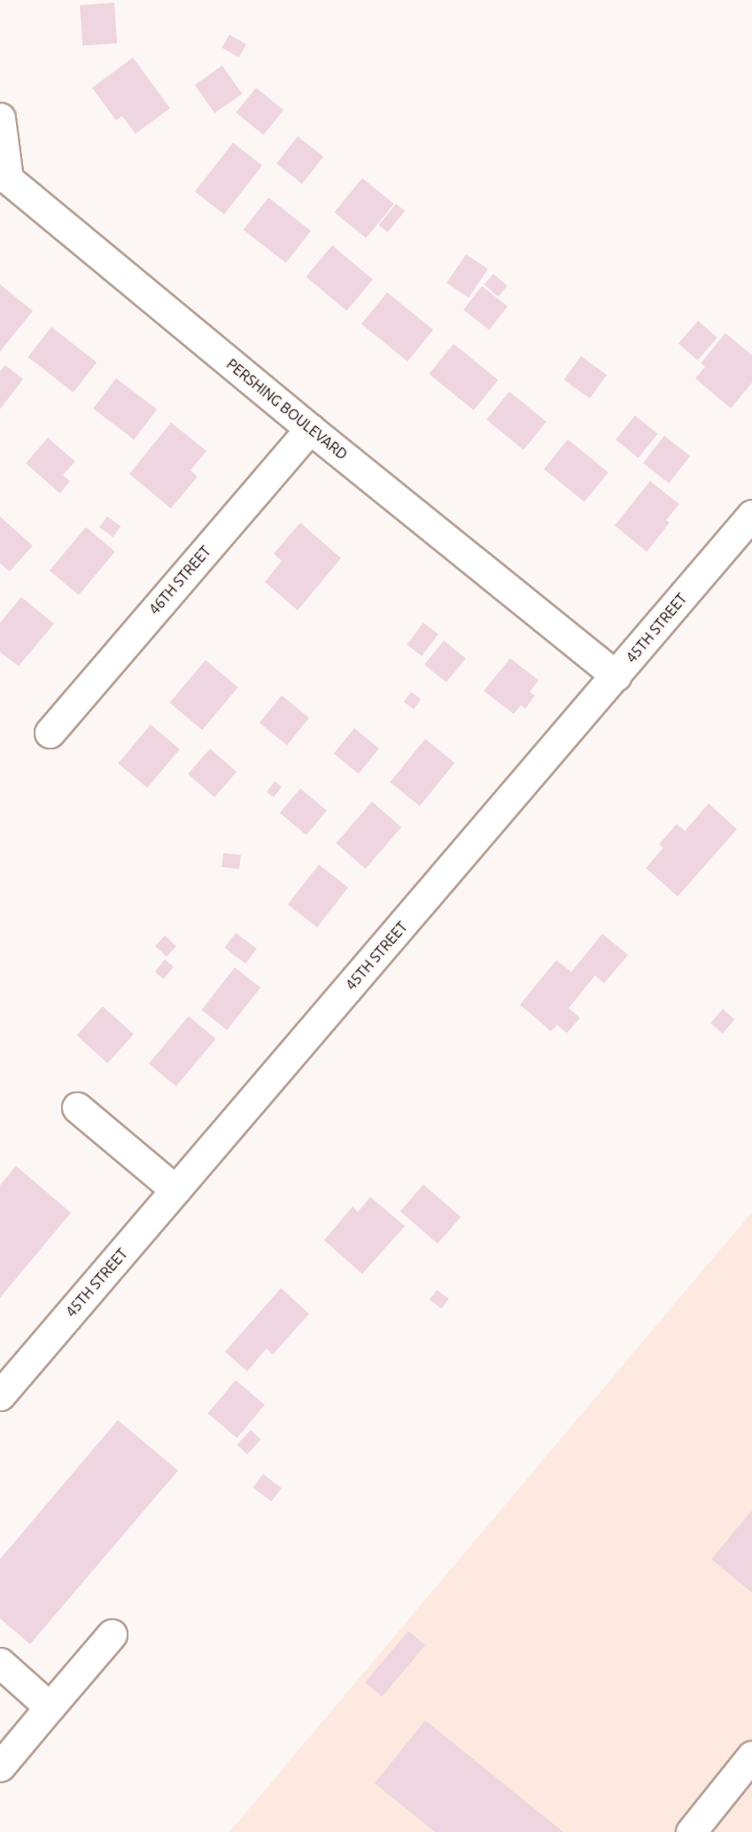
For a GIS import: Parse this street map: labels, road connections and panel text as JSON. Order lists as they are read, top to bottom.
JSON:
{
  "streets": {
    "street": ["PERSHING BOULEVARD", "46TH STREET", "45TH STREET"]
  },
  "crossings": [
    ["PERSHING BOULEVARD", "46TH STREET"],
    ["PERSHING BOULEVARD", "45TH STREET"]
  ]
}
